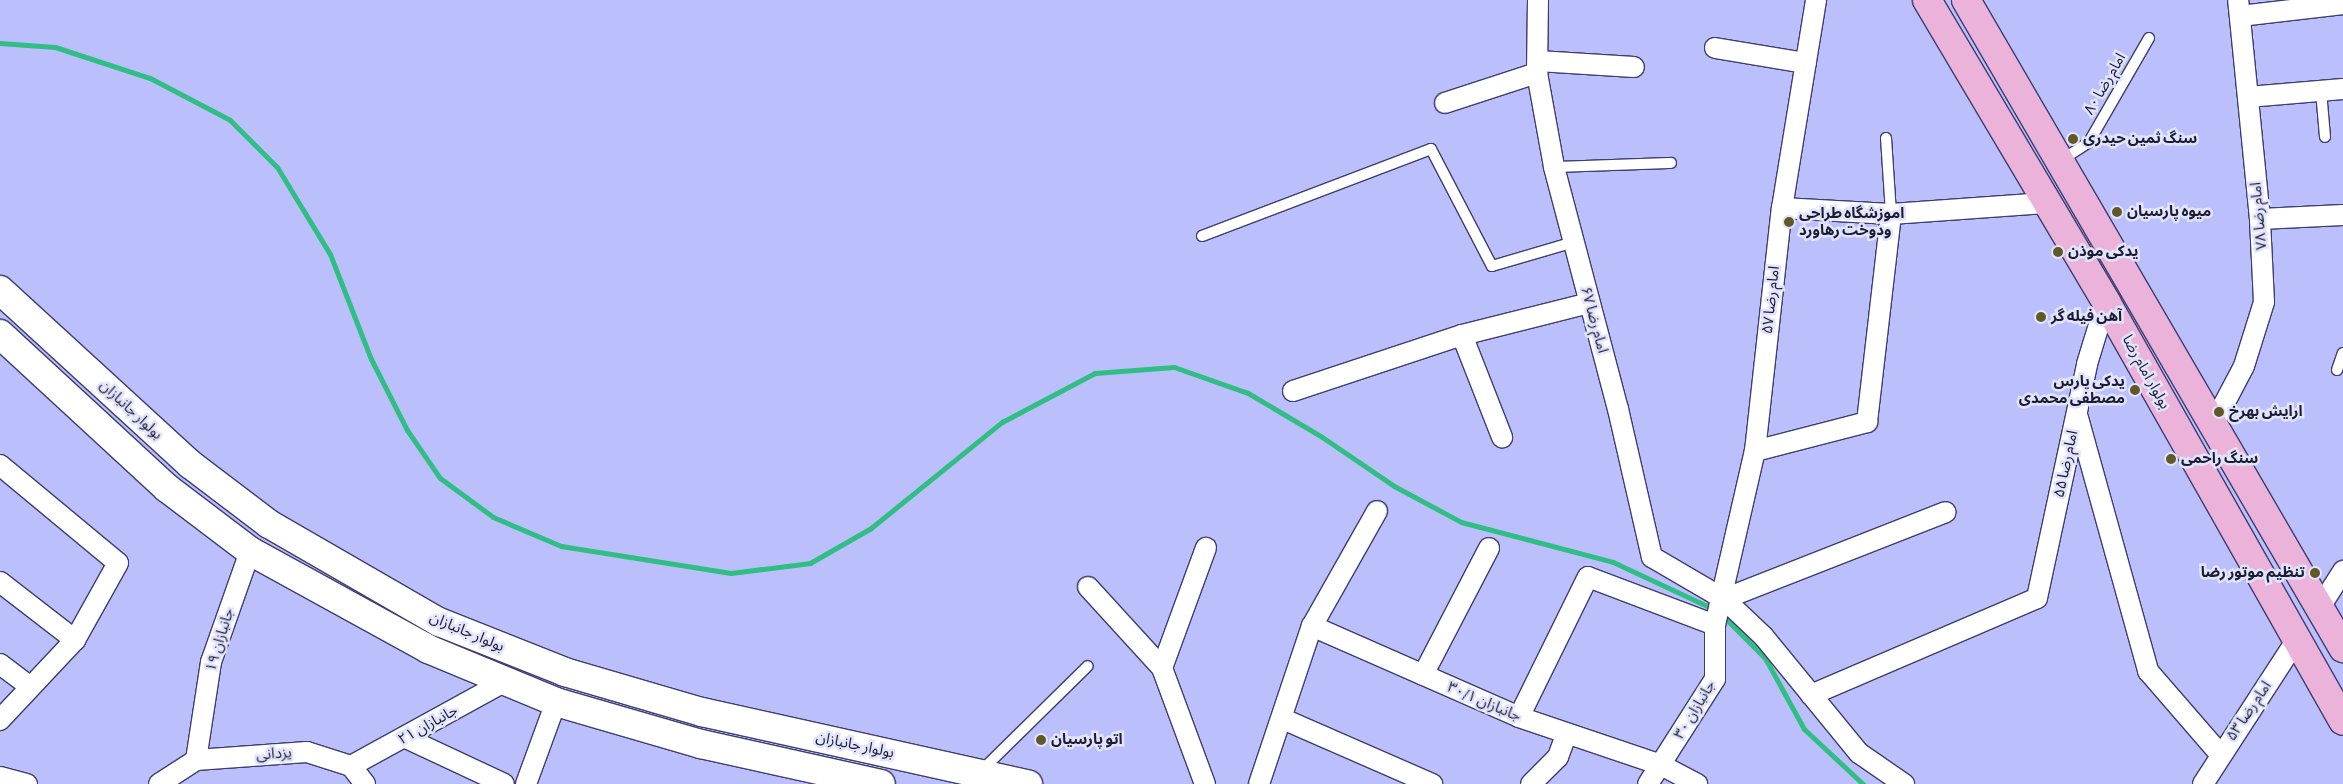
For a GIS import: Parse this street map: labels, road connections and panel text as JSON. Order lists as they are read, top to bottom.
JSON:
{
  "streets": {
    "main road": ["بولوار امام رضا", "بولوار جانبازان"],
    "street": [
      "امام رضا ۷۸",
      "امام رضا ۵۷",
      "امام رضا ۶۷",
      "امام رضا ۵۵",
      "جانبازان ۱۹",
      "جانبازان ۳۰/۱",
      "جانبازان ۳۰",
      "امام رضا ۵۳",
      "جانبازان ۲۱",
      "یزدانی"
    ],
    "lane": ["امام رضا ۸۰"]
  },
  "crossings": [
    ["امام رضا ۵۷", "امام رضا ۶۷"],
    ["امام رضا ۵۷", "جانبازان ۳۰"],
    ["امام رضا ۶۷", "امام رضا ۵۵"],
    ["امام رضا ۶۷", "جانبازان ۳۰"],
    ["بولوار امام رضا", "امام رضا ۵۵"],
    ["بولوار امام رضا", "امام رضا ۵۳"],
    ["بولوار جانبازان", "جانبازان ۱۹"],
    ["بولوار جانبازان", "جانبازان ۲۱"],
    ["جانبازان ۱۹", "یزدانی"],
    ["جانبازان ۳۰/۱", "جانبازان ۳۰"],
    ["جانبازان ۲۱", "یزدانی"]
  ],
  "places": [
    "سنگ ثمین حیدری",
    "میوه پارسیان",
    "اموزشگاه طراحی ودوخت رهاورد",
    "یدکی موذن",
    "آهن فیله گر",
    "یدکی پارس مصطفی محمدی",
    "ارایش بهرخ",
    "سنگ راحمی",
    "تنظیم موتور رضا",
    "اتو پارسیان"
  ]
}
